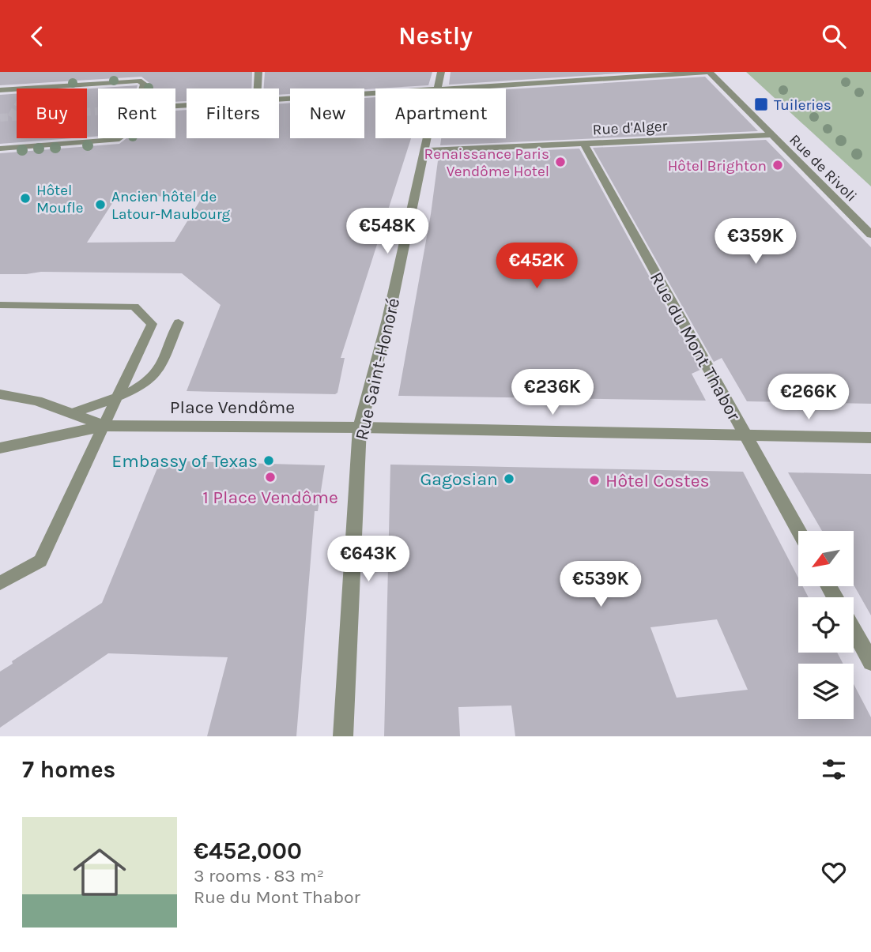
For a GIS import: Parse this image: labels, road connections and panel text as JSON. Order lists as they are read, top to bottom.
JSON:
{
  "streets": {
    "street": [
      "Rue d'Alger",
      "Rue de Rivoli",
      "Rue du Mont Thabor",
      "Rue Saint-Honoré",
      "Place Vendôme"
    ]
  },
  "crossings": [
    ["Rue d'Alger", "Rue de Rivoli"],
    ["Rue d'Alger", "Rue du Mont Thabor"],
    ["Rue d'Alger", "Rue Saint-Honoré"],
    ["Rue du Mont Thabor", "Place Vendôme"],
    ["Rue Saint-Honoré", "Place Vendôme"]
  ],
  "places": {
    "transit": ["Tuileries"],
    "other": [
      "Renaissance Paris Vendôme Hotel",
      "Hôtel Brighton",
      "Hôtel Moufle",
      "Ancien hôtel de Latour-Maubourg",
      "Embassy of Texas",
      "1 Place Vendôme",
      "Gagosian",
      "Hôtel Costes"
    ]
  },
  "north": "bottom left",
  "page": {
    "header": "Nestly",
    "chip": [
      "Buy",
      "Rent",
      "Filters",
      "New",
      "Apartment"
    ],
    "price": [
      "€548K",
      "€359K",
      "€452K",
      "€236K",
      "€266K",
      "€643K",
      "€539K"
    ],
    "heading": "7 homes",
    "list": [
      {
        "name": "€452,000",
        "note": "3 rooms · 83 m² · Rue du Mont Thabor"
      }
    ]
  }
}
